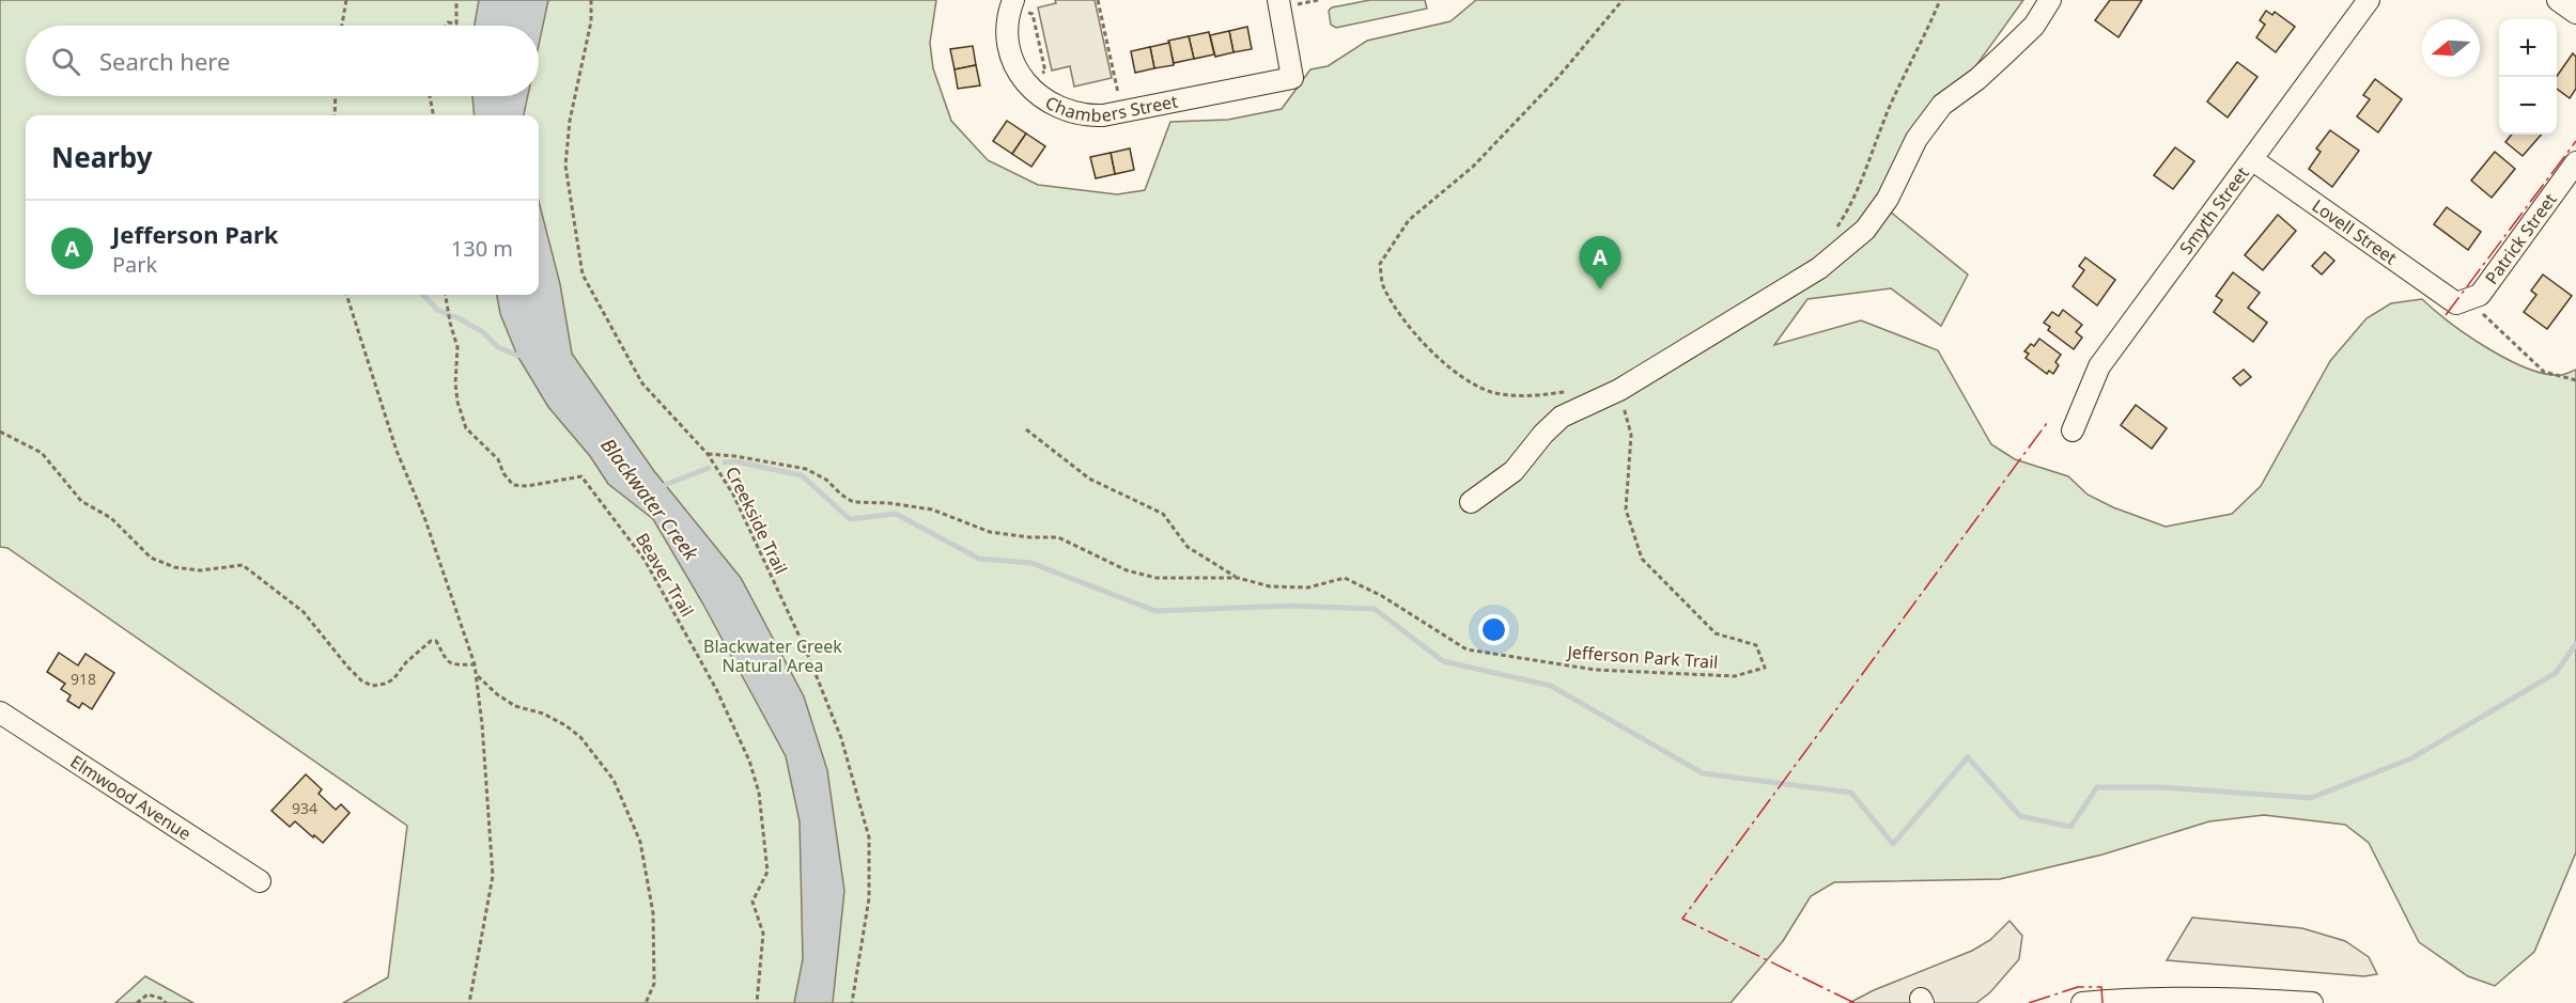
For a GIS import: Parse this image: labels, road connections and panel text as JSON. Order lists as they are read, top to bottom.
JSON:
{
  "streets": {
    "street": [
      "Chambers Street",
      "Smyth Street",
      "Lovell Street",
      "Patrick Street",
      "Elmwood Avenue"
    ],
    "path": ["Creekside Trail", "Beaver Trail", "Jefferson Park Trail"]
  },
  "crossings": [
    ["Smyth Street", "Lovell Street"],
    ["Lovell Street", "Patrick Street"],
    ["Creekside Trail", "Jefferson Park Trail"]
  ],
  "water": ["Blackwater Creek"],
  "parks": ["Blackwater Creek Natural Area"],
  "house_numbers": ["918", "934"],
  "north": "left",
  "page": {
    "map_buttons": ["+", "−"],
    "search": "Search here",
    "heading": "Nearby",
    "list": [
      {
        "mark": "A",
        "name": "Jefferson Park",
        "note": "Park",
        "value": "130 m"
      }
    ],
    "pins": "A"
  }
}
